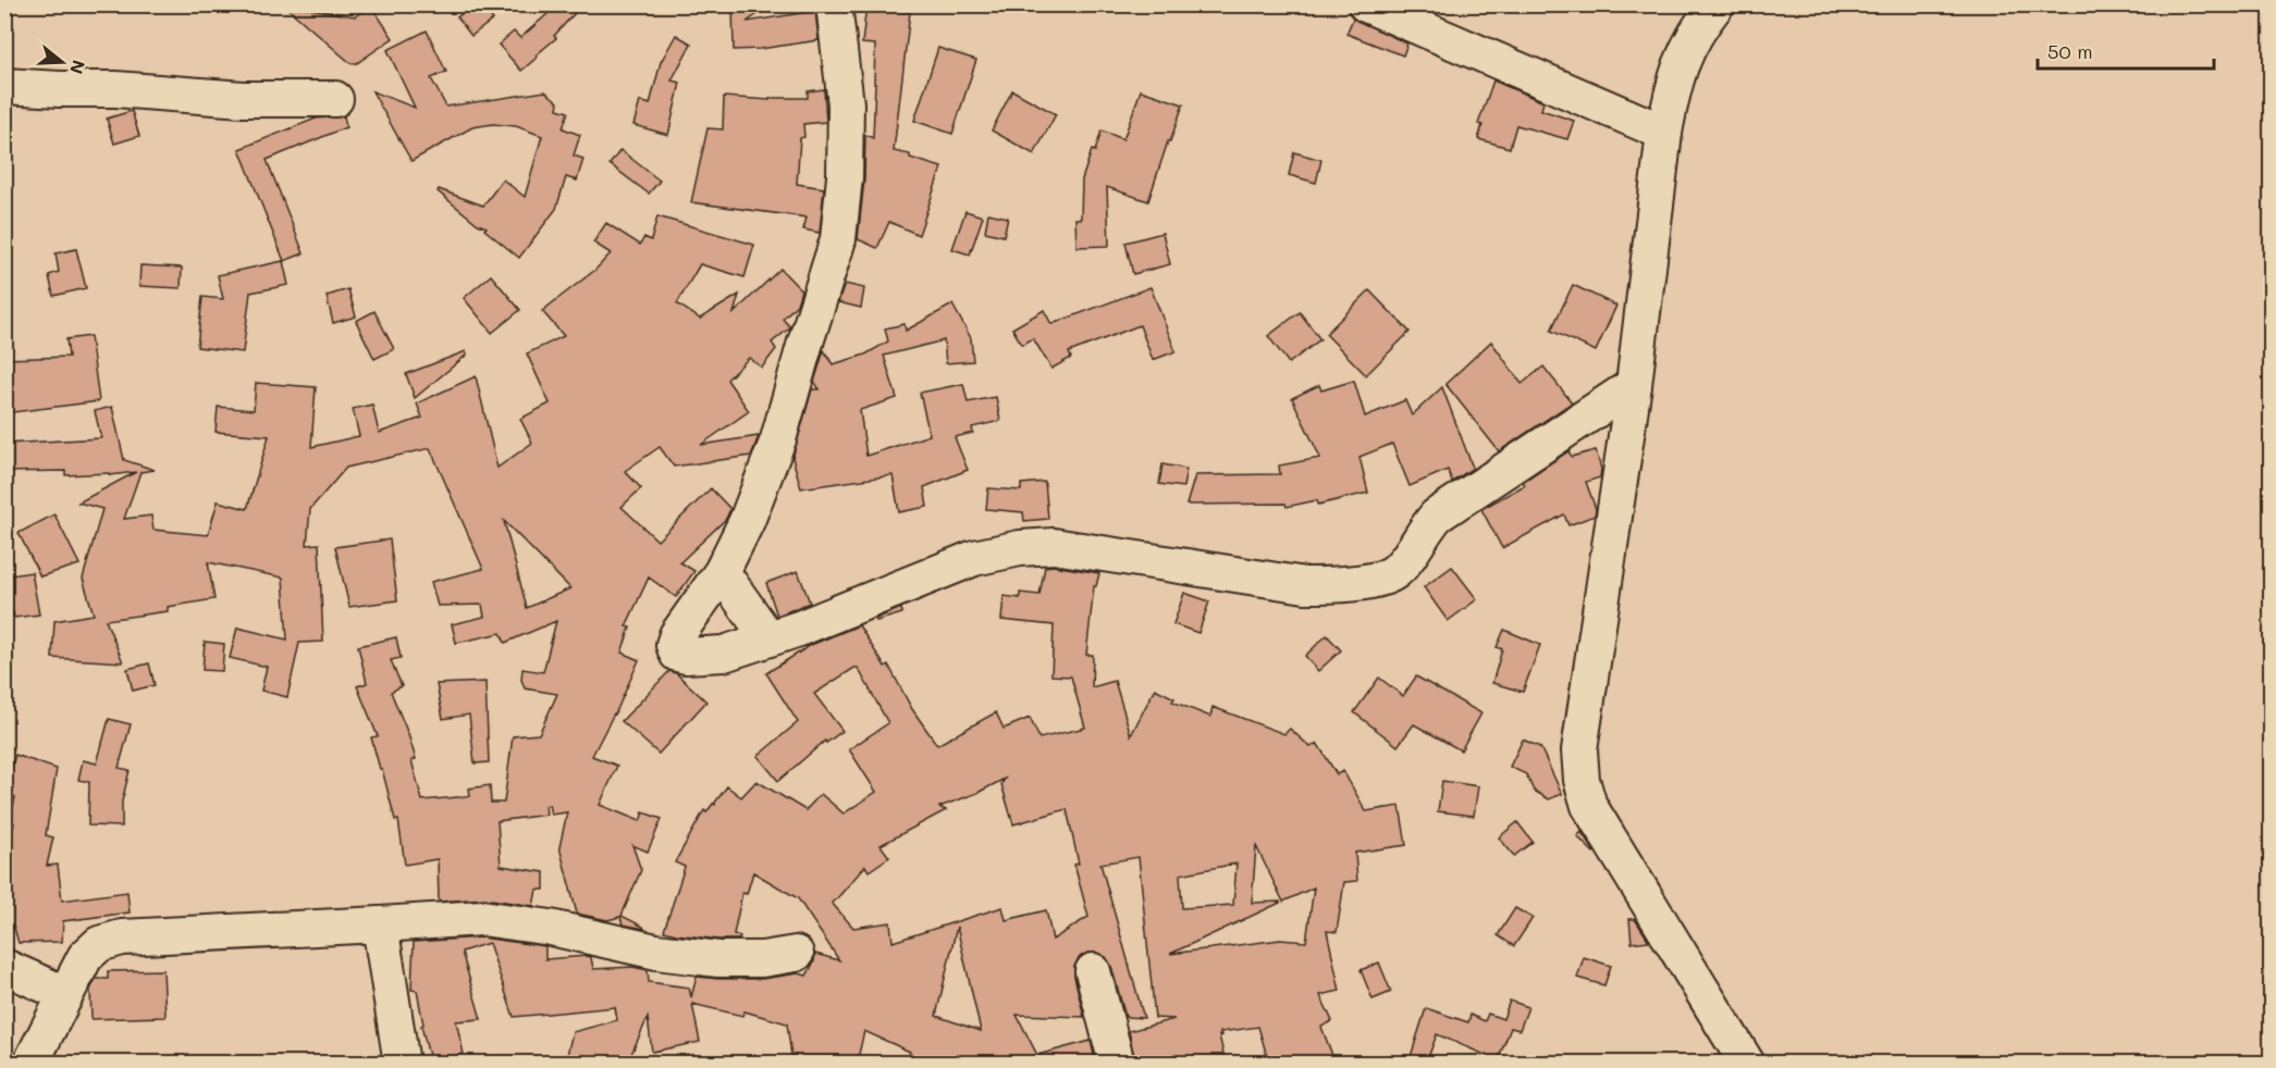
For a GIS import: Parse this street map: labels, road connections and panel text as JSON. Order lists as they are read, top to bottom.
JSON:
{
  "scale_bar": "50 m",
  "north": "right"
}
